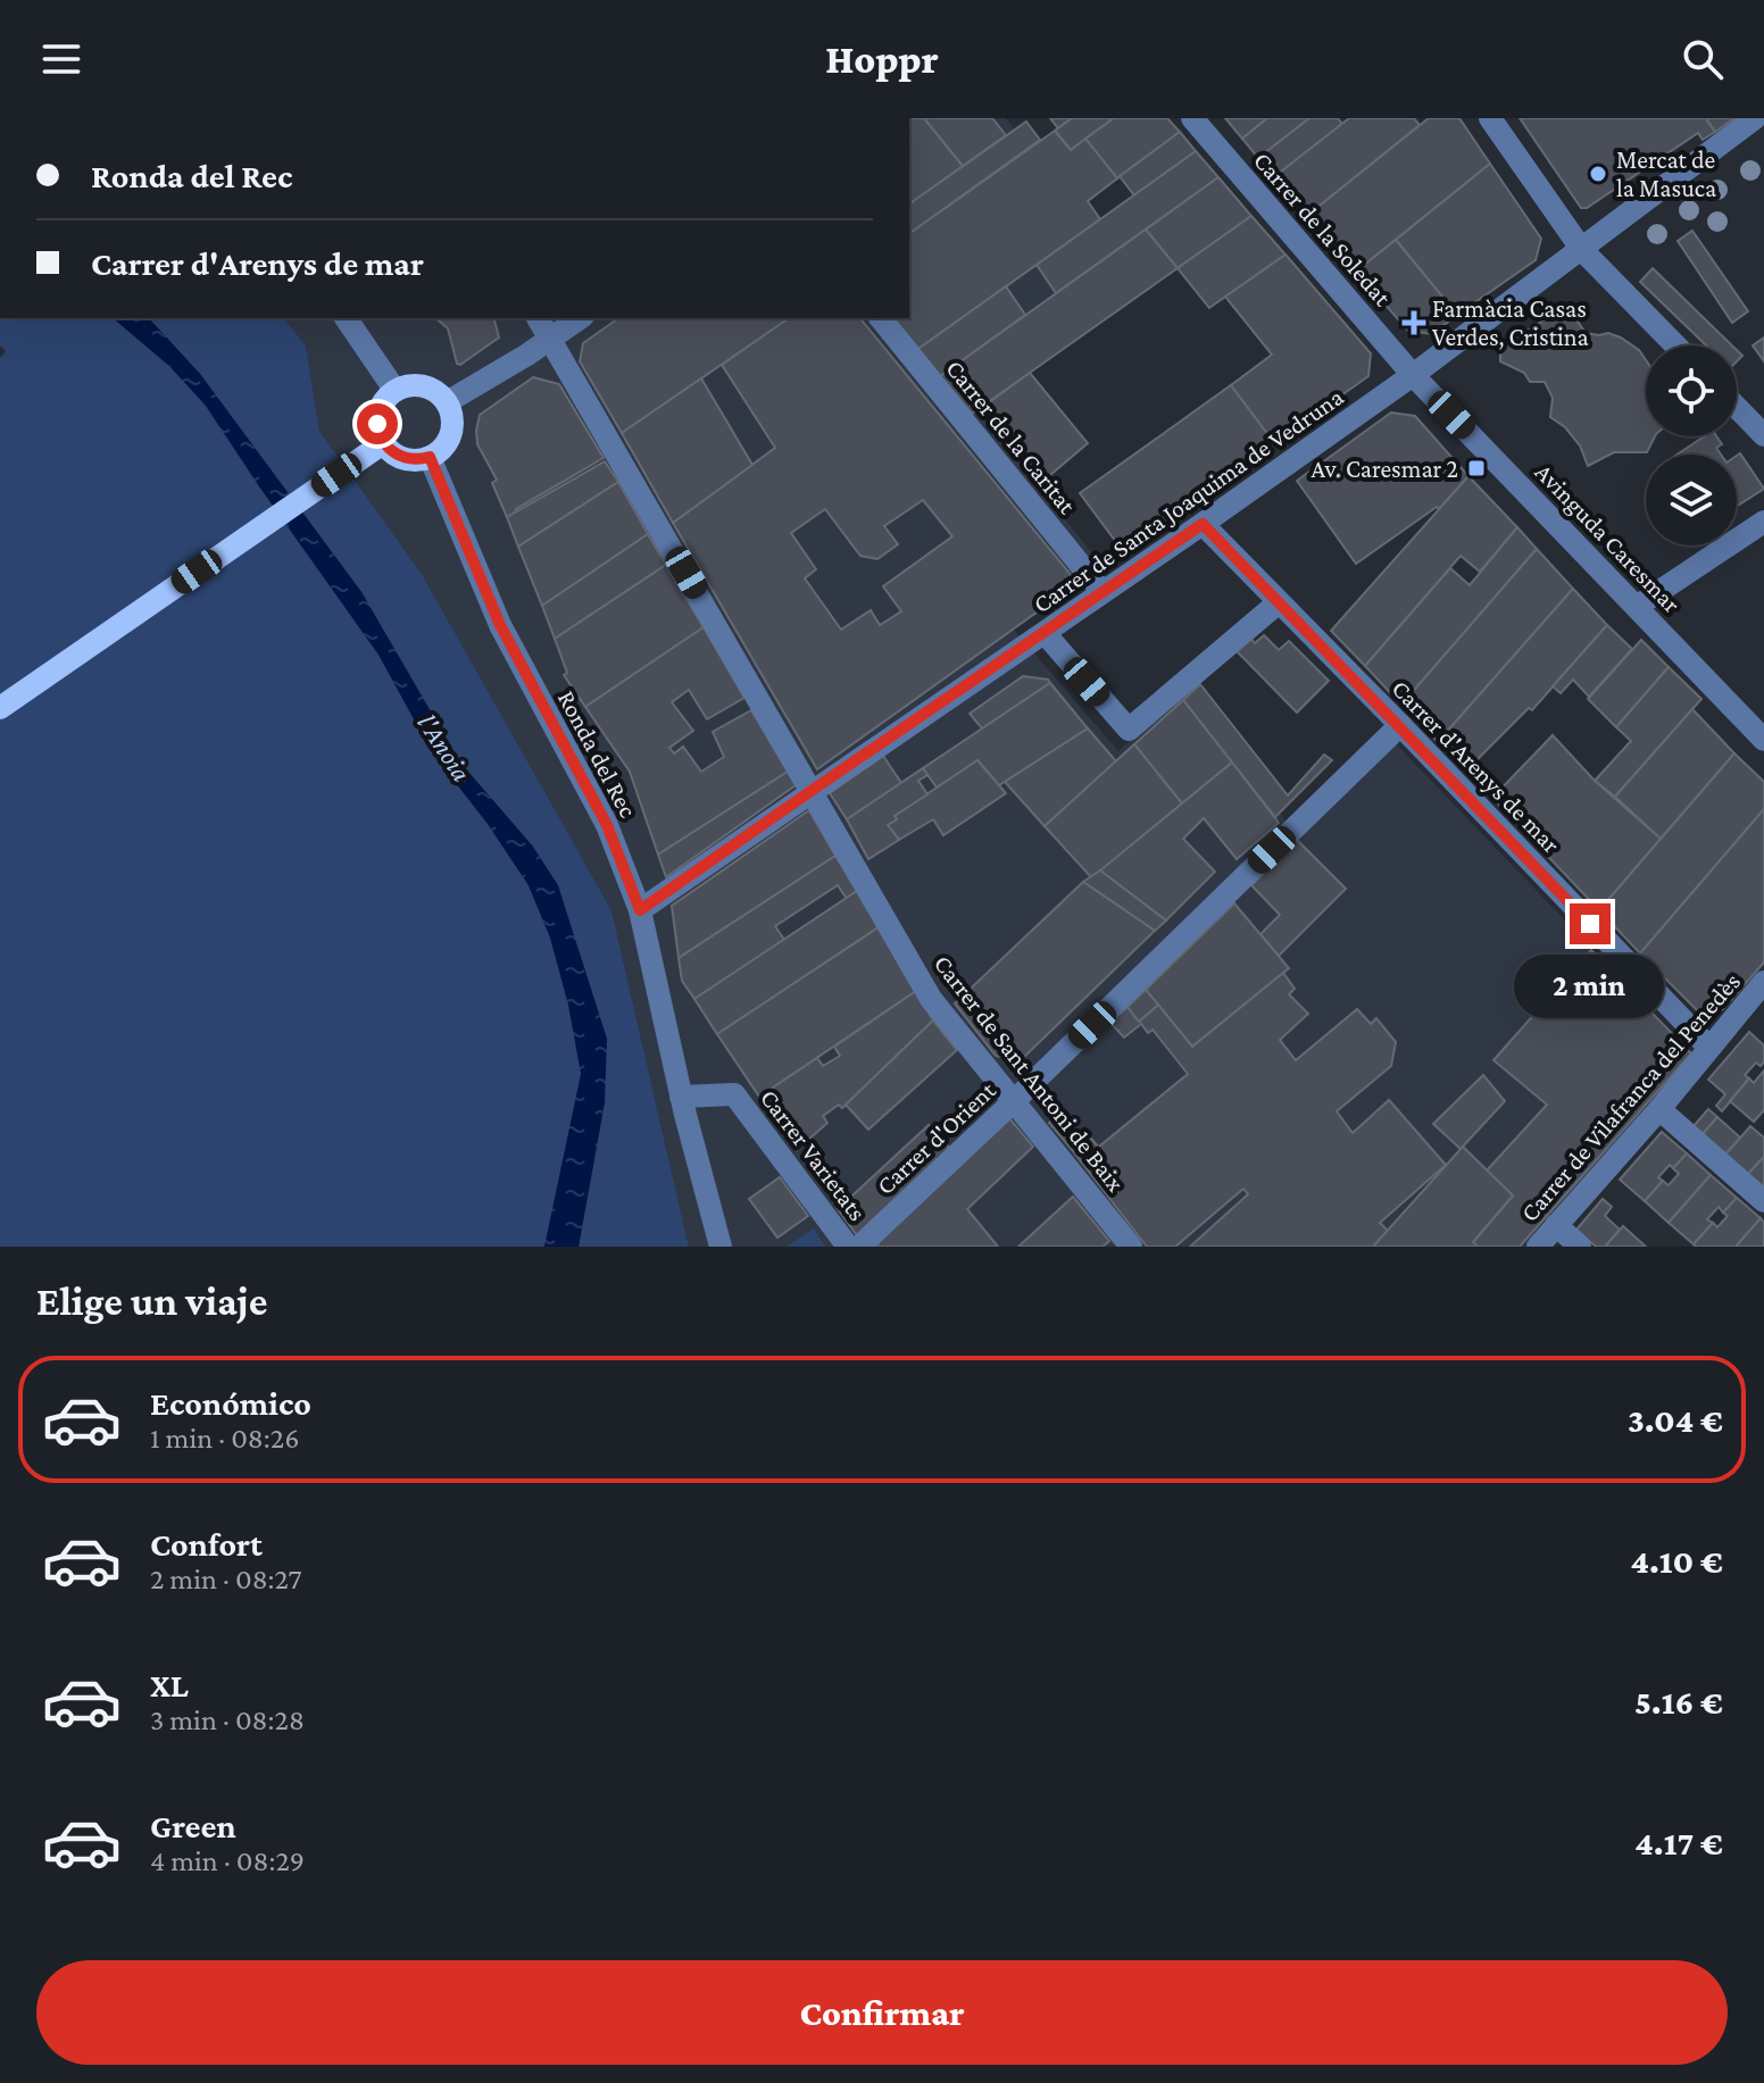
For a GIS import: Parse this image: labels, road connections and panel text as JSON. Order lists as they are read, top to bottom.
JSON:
{
  "streets": {
    "street": [
      "Carrer de la Soledat",
      "Carrer de la Caritat",
      "Carrer de Santa Joaquima de Vedruna",
      "Avinguda Caresmar",
      "Ronda del Rec",
      "Carrer d'Arenys de mar",
      "Carrer de Sant Antoni de Baix",
      "Carrer de Vilafranca del Penedès",
      "Carrer d'Orient",
      "Carrer Varietats"
    ]
  },
  "crossings": [
    ["Carrer de la Soledat", "Carrer de Santa Joaquima de Vedruna"],
    ["Carrer de la Soledat", "Avinguda Caresmar"],
    ["Carrer de la Caritat", "Carrer de Santa Joaquima de Vedruna"],
    ["Carrer de Santa Joaquima de Vedruna", "Avinguda Caresmar"],
    ["Carrer de Santa Joaquima de Vedruna", "Ronda del Rec"],
    ["Carrer de Santa Joaquima de Vedruna", "Carrer d'Arenys de mar"],
    ["Carrer de Santa Joaquima de Vedruna", "Carrer de Sant Antoni de Baix"],
    ["Ronda del Rec", "Carrer Varietats"],
    ["Carrer d'Arenys de mar", "Carrer de Vilafranca del Penedès"],
    ["Carrer d'Arenys de mar", "Carrer d'Orient"],
    ["Carrer de Sant Antoni de Baix", "Carrer d'Orient"]
  ],
  "water": ["l'Anoia"],
  "places": {
    "other": ["Mercat de la Masuca"],
    "health": ["Farmàcia Casas Verdes, Cristina"],
    "transit": ["Av. Caresmar 2"]
  },
  "page": {
    "header": "Hoppr",
    "banner": ["Ronda del Rec", "Carrer d'Arenys de mar"],
    "bubble": "2 min",
    "heading": "Elige un viaje",
    "list": [
      {
        "name": "Económico",
        "note": "1 min · 08:26",
        "value": "3.04 €"
      },
      {
        "name": "Confort",
        "note": "2 min · 08:27",
        "value": "4.10 €"
      },
      {
        "name": "XL",
        "note": "3 min · 08:28",
        "value": "5.16 €"
      },
      {
        "name": "Green",
        "note": "4 min · 08:29",
        "value": "4.17 €"
      }
    ],
    "buttons": "Confirmar"
  }
}
